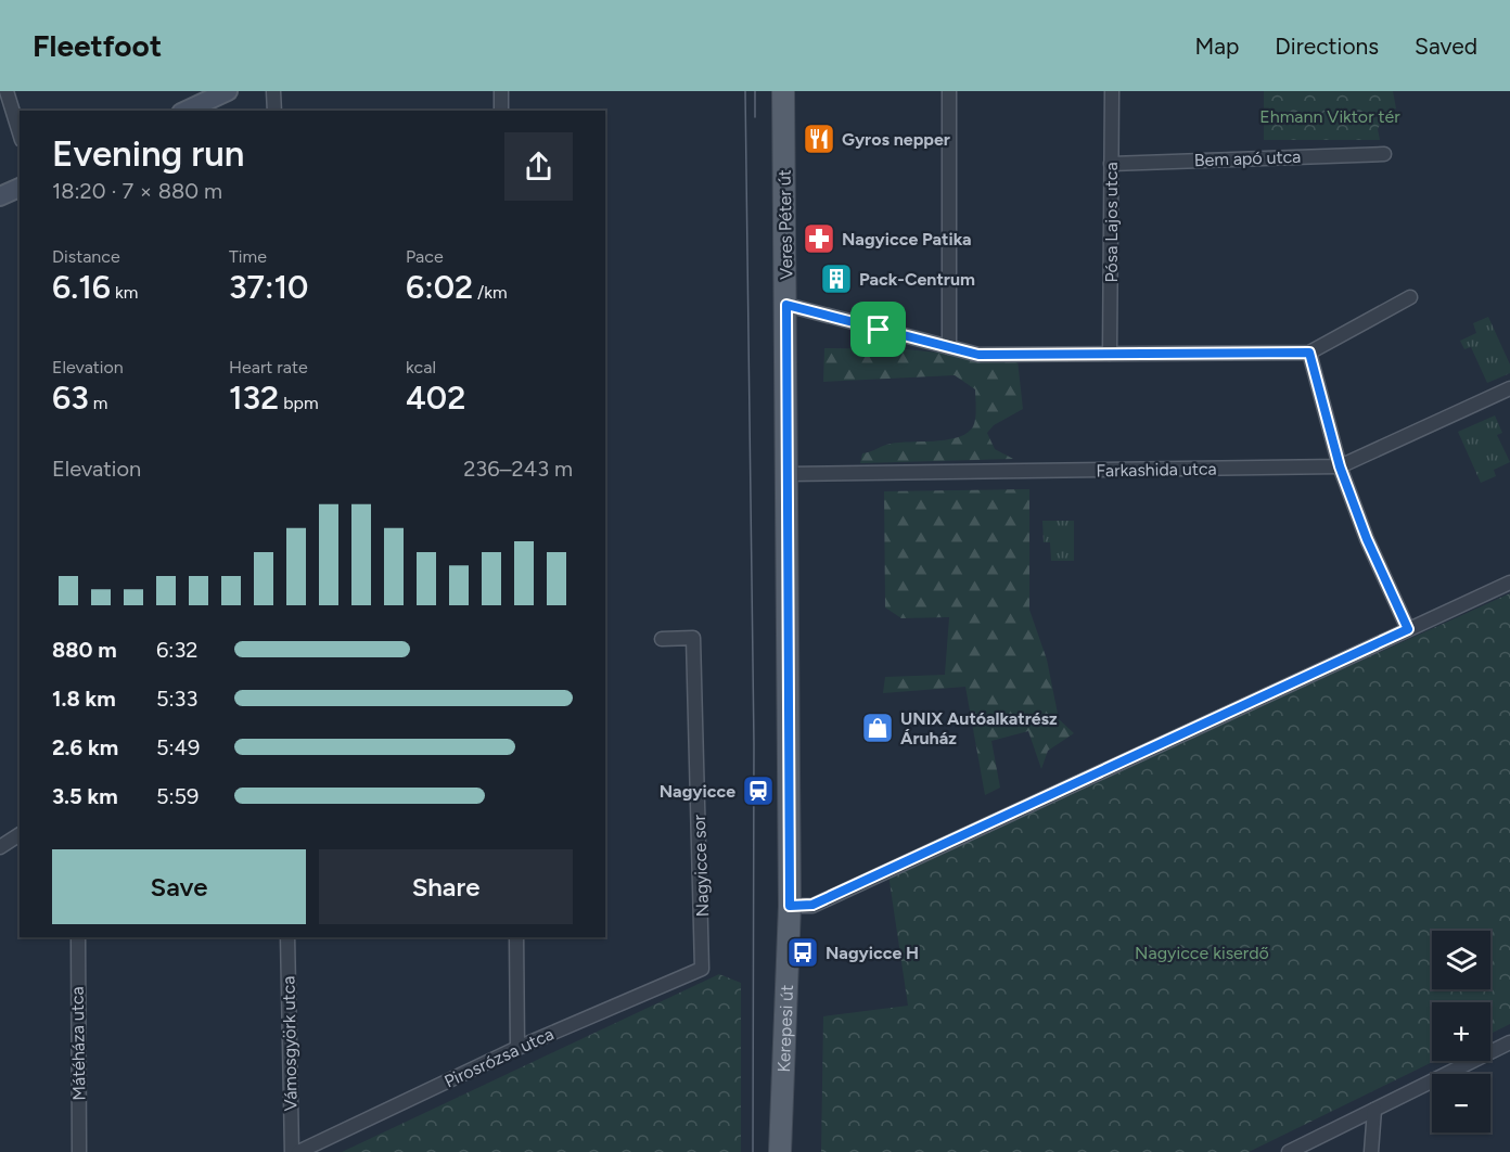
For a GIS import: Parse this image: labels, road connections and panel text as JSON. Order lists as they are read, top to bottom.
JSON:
{
  "streets": {
    "main road": ["Veres Péter út", "Kerepesi út"],
    "street": [
      "Bem apó utca",
      "Pósa Lajos utca",
      "Farkashida utca",
      "Nagyicce sor",
      "Mátéháza utca",
      "Vámosgyörk utca",
      "Pirosrózsa utca"
    ]
  },
  "crossings": [
    ["Bem apó utca", "Pósa Lajos utca"],
    ["Veres Péter út", "Farkashida utca"],
    ["Veres Péter út", "Kerepesi út"],
    ["Nagyicce sor", "Pirosrózsa utca"]
  ],
  "parks": ["Ehmann Viktor tér", "Nagyicce kiserdő"],
  "places": {
    "restaurant": ["Gyros nepper"],
    "pharmacy": ["Nagyicce Patika"],
    "building": ["Pack-Centrum"],
    "shop": ["UNIX Autóalkatrész Áruház"],
    "station": ["Nagyicce"],
    "bus stop": ["Nagyicce H"]
  },
  "page": {
    "header": "Fleetfoot",
    "nav": ["Map", "Directions", "Saved"],
    "heading": ["Evening run", "18:20 · 7 × 880 m"],
    "stats": [
      ["Distance", "6.16 km"],
      ["Time", "37:10"],
      ["Pace", "6:02 /km"],
      ["Elevation", "63 m"],
      ["Heart rate", "132 bpm"],
      ["kcal", "402"]
    ],
    "chart": ["Elevation", "236–243 m"],
    "list": [
      {
        "name": "880 m",
        "note": "6:32"
      },
      {
        "name": "1.8 km",
        "note": "5:33"
      },
      {
        "name": "2.6 km",
        "note": "5:49"
      },
      {
        "name": "3.5 km",
        "note": "5:59"
      }
    ],
    "buttons": ["Save", "Share"],
    "map_buttons": ["+", "−"]
  }
}
